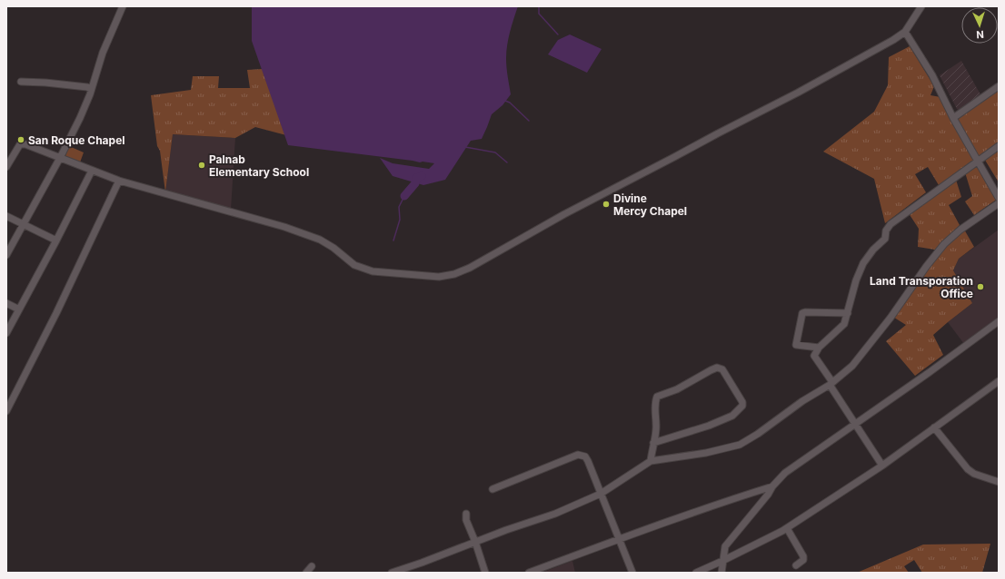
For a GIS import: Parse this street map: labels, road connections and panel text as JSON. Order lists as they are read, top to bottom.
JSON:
{
  "places": [
    "San Roque Chapel",
    "Palnab Elementary School",
    "Divine Mercy Chapel",
    "Land Transporation Office"
  ],
  "north": "bottom"
}
